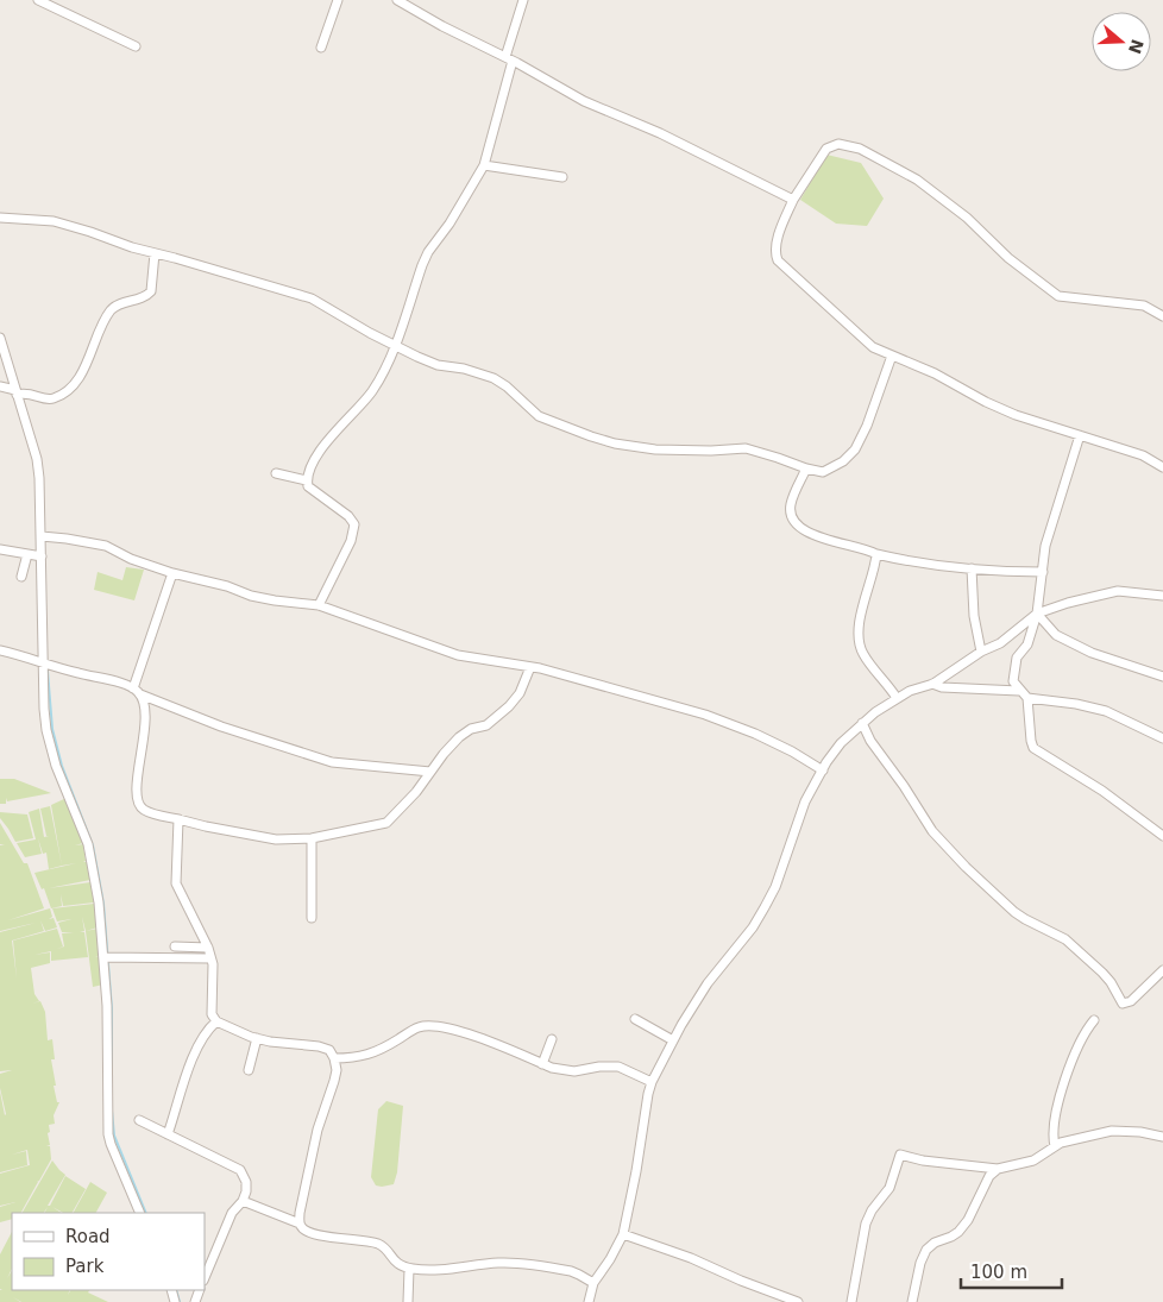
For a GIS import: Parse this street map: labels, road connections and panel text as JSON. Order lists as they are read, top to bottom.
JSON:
{
  "legend": ["Road", "Park"],
  "scale_bar": "100 m",
  "north": "right"
}
